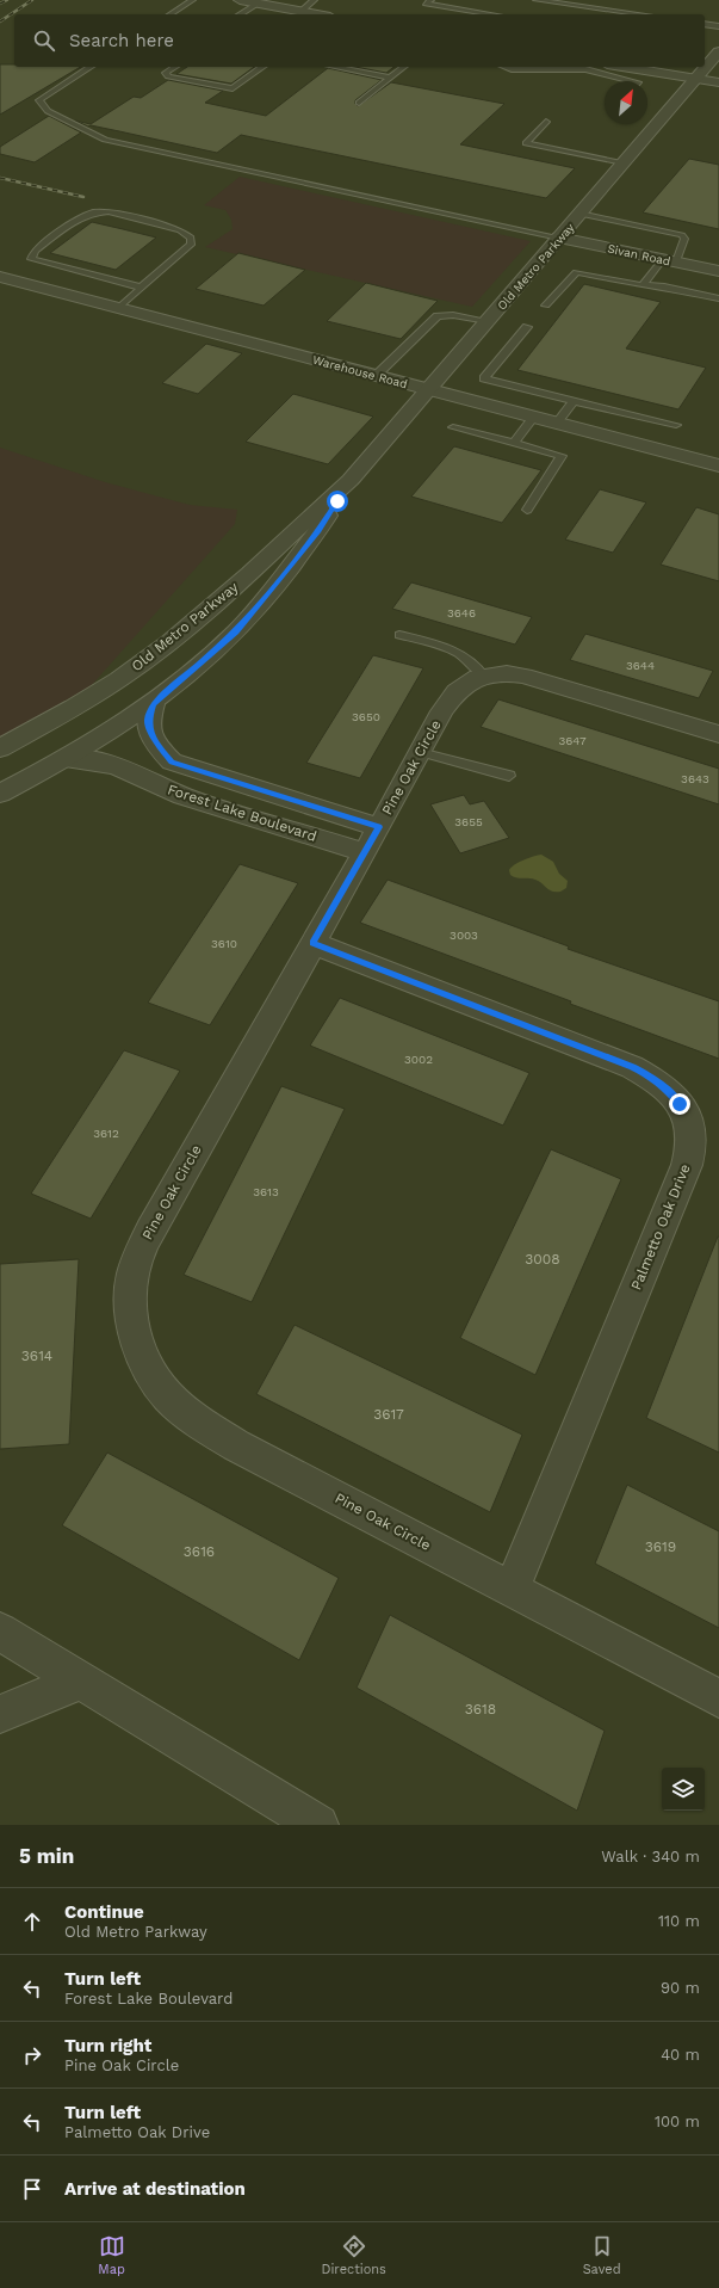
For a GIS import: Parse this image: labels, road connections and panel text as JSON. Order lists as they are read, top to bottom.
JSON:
{
  "streets": {
    "street": [
      "Sivan Road",
      "Old Metro Parkway",
      "Warehouse Road",
      "Pine Oak Circle",
      "Forest Lake Boulevard",
      "Palmetto Oak Drive"
    ]
  },
  "crossings": [
    ["Sivan Road", "Old Metro Parkway"],
    ["Old Metro Parkway", "Warehouse Road"],
    ["Old Metro Parkway", "Forest Lake Boulevard"],
    ["Pine Oak Circle", "Forest Lake Boulevard"],
    ["Pine Oak Circle", "Palmetto Oak Drive"]
  ],
  "house_numbers": [
    "3646",
    "3644",
    "3650",
    "3647",
    "3643",
    "3655",
    "3003",
    "3610",
    "3002",
    "3612",
    "3613",
    "3008",
    "3614",
    "3617",
    "3619",
    "3616",
    "3618"
  ],
  "north": "top right",
  "page": {
    "search": "Search here",
    "heading": ["5 min", "Walk · 340 m"],
    "list": [
      ["Continue", "Old Metro Parkway", "110 m"],
      ["Turn left", "Forest Lake Boulevard", "90 m"],
      ["Turn right", "Pine Oak Circle", "40 m"],
      ["Turn left", "Palmetto Oak Drive", "100 m"],
      "Arrive at destination"
    ],
    "nav": ["Map", "Directions", "Saved"]
  }
}
